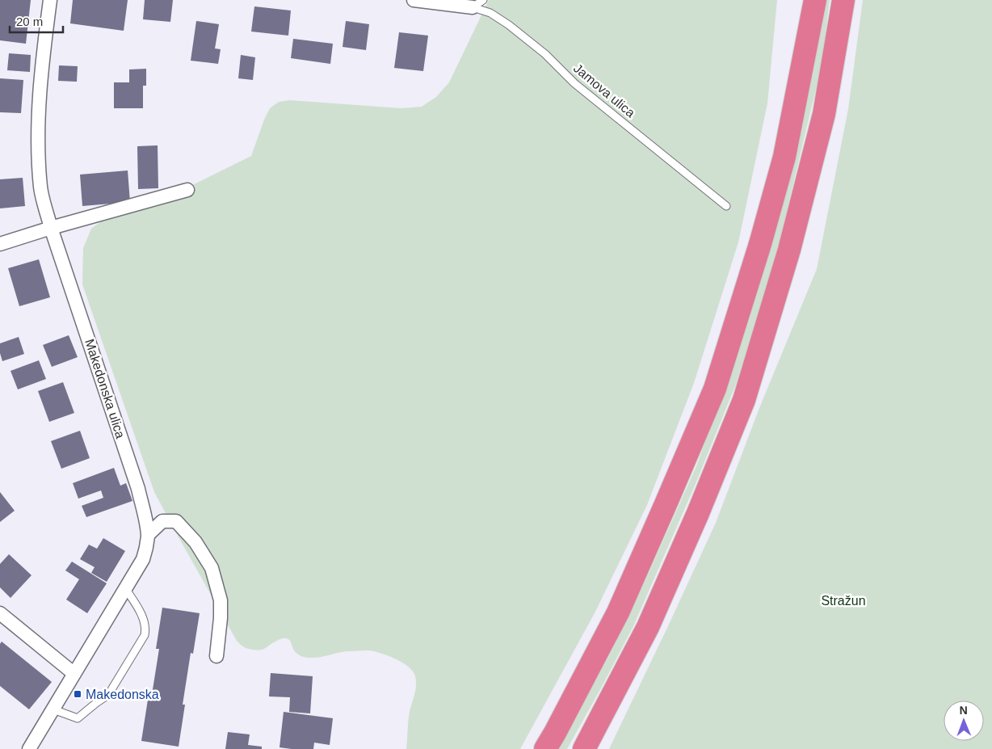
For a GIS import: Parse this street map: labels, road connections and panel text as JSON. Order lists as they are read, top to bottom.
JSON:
{
  "streets": {
    "street": ["Makedonska ulica"],
    "lane": ["Jamova ulica"]
  },
  "parks": ["Stražun"],
  "places": {
    "transit": ["Makedonska"]
  },
  "scale_bar": "20 m",
  "north": "top"
}
